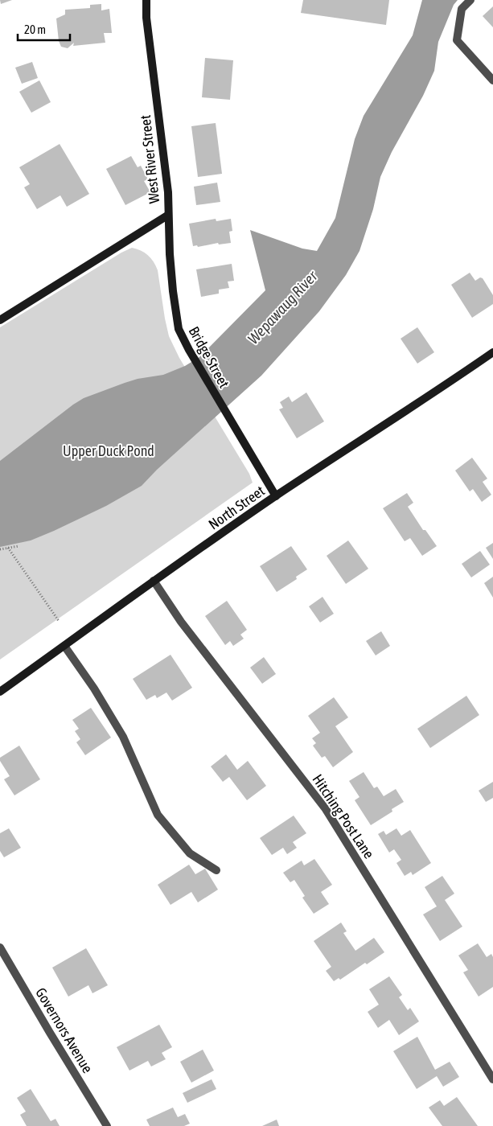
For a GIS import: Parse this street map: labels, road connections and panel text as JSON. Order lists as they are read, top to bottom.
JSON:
{
  "streets": {
    "street": [
      "West River Street",
      "Bridge Street",
      "North Street",
      "Hitching Post Lane",
      "Governors Avenue"
    ]
  },
  "crossings": [
    ["West River Street", "Bridge Street"],
    ["Bridge Street", "North Street"],
    ["North Street", "Hitching Post Lane"]
  ],
  "water": ["Wepawaug River"],
  "parks": ["Upper Duck Pond"],
  "scale_bar": "20 m"
}
